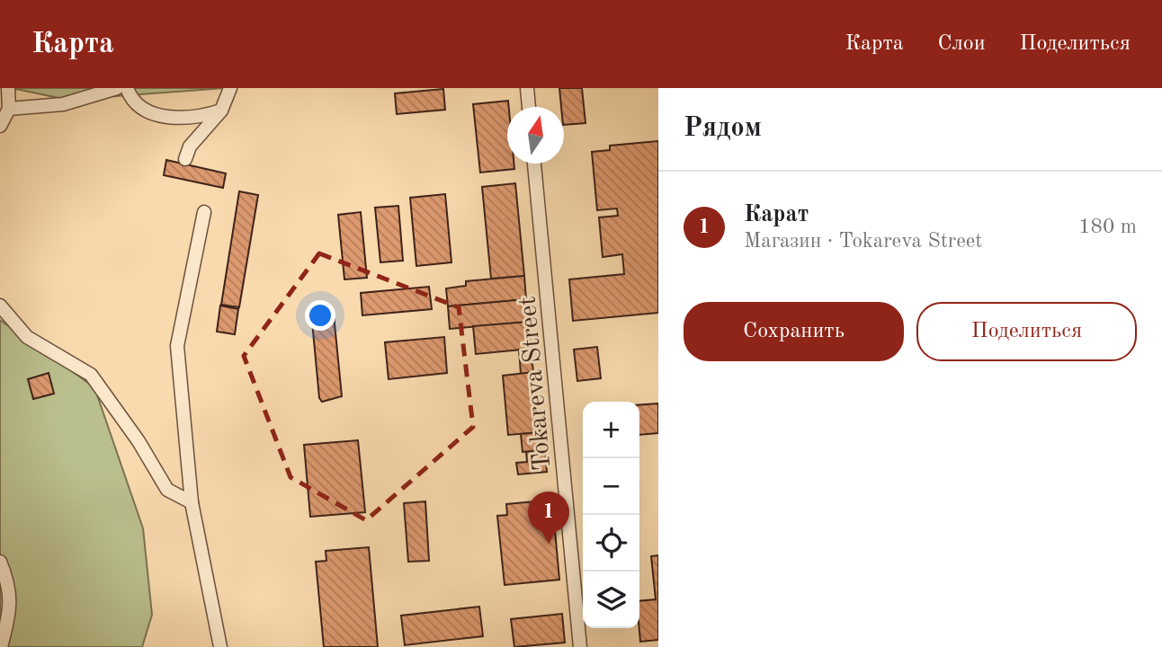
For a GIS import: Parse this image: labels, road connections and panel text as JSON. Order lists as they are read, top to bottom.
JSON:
{
  "streets": {
    "street": ["Tokareva Street"]
  },
  "north": "top",
  "page": {
    "header": "Карта",
    "nav": ["Карта", "Слои", "Поделиться"],
    "heading": "Рядом",
    "list": [
      {
        "mark": "1",
        "name": "Карат",
        "note": "Магазин · Tokareva Street",
        "value": "180 m"
      }
    ],
    "buttons": ["Сохранить", "Поделиться"],
    "map_buttons": ["+", "−"],
    "pins": "1"
  }
}
